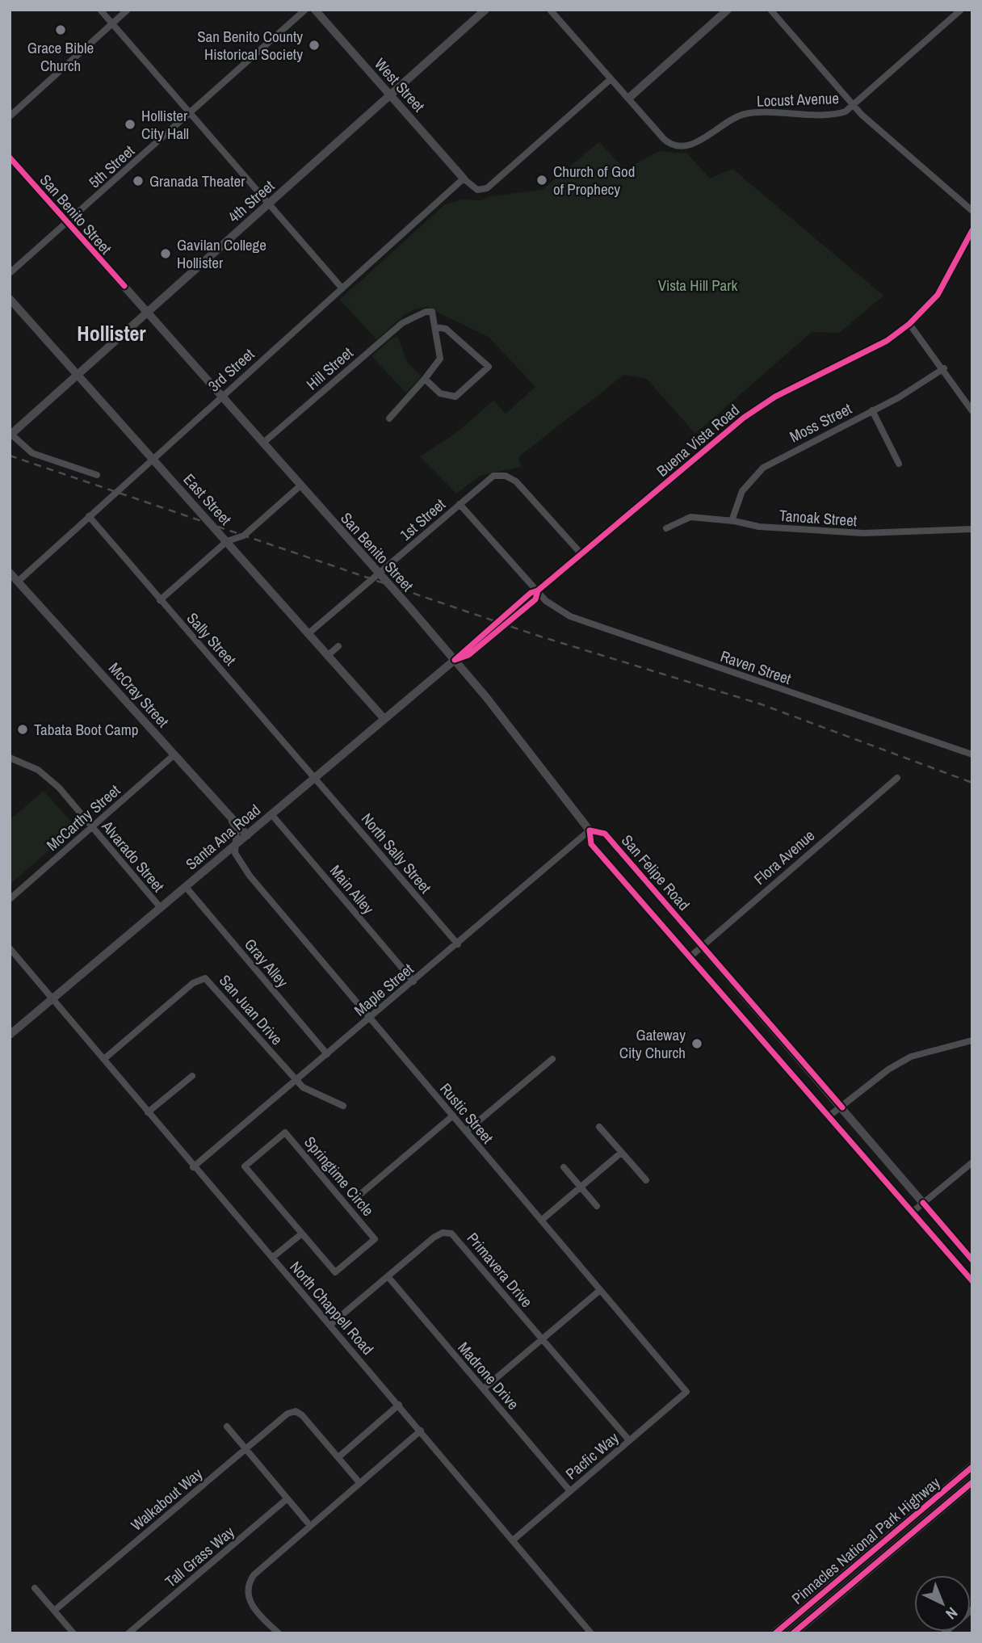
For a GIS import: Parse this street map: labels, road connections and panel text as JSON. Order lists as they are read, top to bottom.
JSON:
{
  "streets": {
    "main road": ["Pinnacles National Park Highway"],
    "street": [
      "West Street",
      "Locust Avenue",
      "5th Street",
      "4th Street",
      "San Benito Street",
      "Hill Street",
      "3rd Street",
      "Moss Street",
      "Buena Vista Road",
      "East Street",
      "Tanoak Street",
      "1st Street",
      "Sally Street",
      "Raven Street",
      "McCray Street",
      "McCarthy Street",
      "Santa Ana Road",
      "North Sally Street",
      "Alvarado Street",
      "Flora Avenue",
      "San Felipe Road",
      "Main Alley",
      "Gray Alley",
      "Maple Street",
      "San Juan Drive",
      "Rustic Street",
      "Springtime Circle",
      "Primavera Drive",
      "North Chappell Road",
      "Madrone Drive",
      "Pacfic Way",
      "Walkabout Way",
      "Tall Grass Way"
    ]
  },
  "crossings": [
    ["West Street", "4th Street"],
    ["West Street", "3rd Street"],
    ["5th Street", "San Benito Street"],
    ["4th Street", "San Benito Street"],
    ["4th Street", "East Street"],
    ["San Benito Street", "Hill Street"],
    ["San Benito Street", "3rd Street"],
    ["San Benito Street", "Buena Vista Road"],
    ["San Benito Street", "1st Street"],
    ["San Benito Street", "Santa Ana Road"],
    ["San Benito Street", "San Felipe Road"],
    ["3rd Street", "East Street"],
    ["3rd Street", "Sally Street"],
    ["3rd Street", "McCray Street"],
    ["Moss Street", "Tanoak Street"],
    ["Buena Vista Road", "1st Street"],
    ["Buena Vista Road", "Raven Street"],
    ["Buena Vista Road", "Santa Ana Road"],
    ["Buena Vista Road", "San Felipe Road"],
    ["East Street", "1st Street"],
    ["East Street", "Santa Ana Road"],
    ["1st Street", "Raven Street"],
    ["Sally Street", "Santa Ana Road"],
    ["Sally Street", "North Sally Street"],
    ["McCray Street", "McCarthy Street"],
    ["McCray Street", "Santa Ana Road"],
    ["McCray Street", "Rustic Street"],
    ["McCarthy Street", "Alvarado Street"],
    ["Santa Ana Road", "North Sally Street"],
    ["Santa Ana Road", "Alvarado Street"],
    ["Santa Ana Road", "San Felipe Road"],
    ["Santa Ana Road", "Main Alley"],
    ["Santa Ana Road", "Gray Alley"],
    ["Santa Ana Road", "Rustic Street"],
    ["Santa Ana Road", "North Chappell Road"],
    ["North Sally Street", "Maple Street"],
    ["Flora Avenue", "San Felipe Road"],
    ["San Felipe Road", "Maple Street"],
    ["Main Alley", "Maple Street"],
    ["Gray Alley", "Maple Street"],
    ["Maple Street", "San Juan Drive"],
    ["Maple Street", "Rustic Street"],
    ["Maple Street", "North Chappell Road"],
    ["San Juan Drive", "North Chappell Road"],
    ["Rustic Street", "Pacfic Way"],
    ["Primavera Drive", "North Chappell Road"],
    ["Primavera Drive", "Madrone Drive"],
    ["Primavera Drive", "Pacfic Way"],
    ["North Chappell Road", "Pacfic Way"],
    ["Madrone Drive", "Pacfic Way"]
  ],
  "districts": ["Hollister"],
  "parks": ["Vista Hill Park"],
  "places": [
    "Grace Bible Church",
    "San Benito County Historical Society",
    "Hollister City Hall",
    "Church of God of Prophecy",
    "Granada Theater",
    "Gavilan College Hollister",
    "Tabata Boot Camp",
    "Gateway City Church"
  ],
  "north": "bottom right"
}
